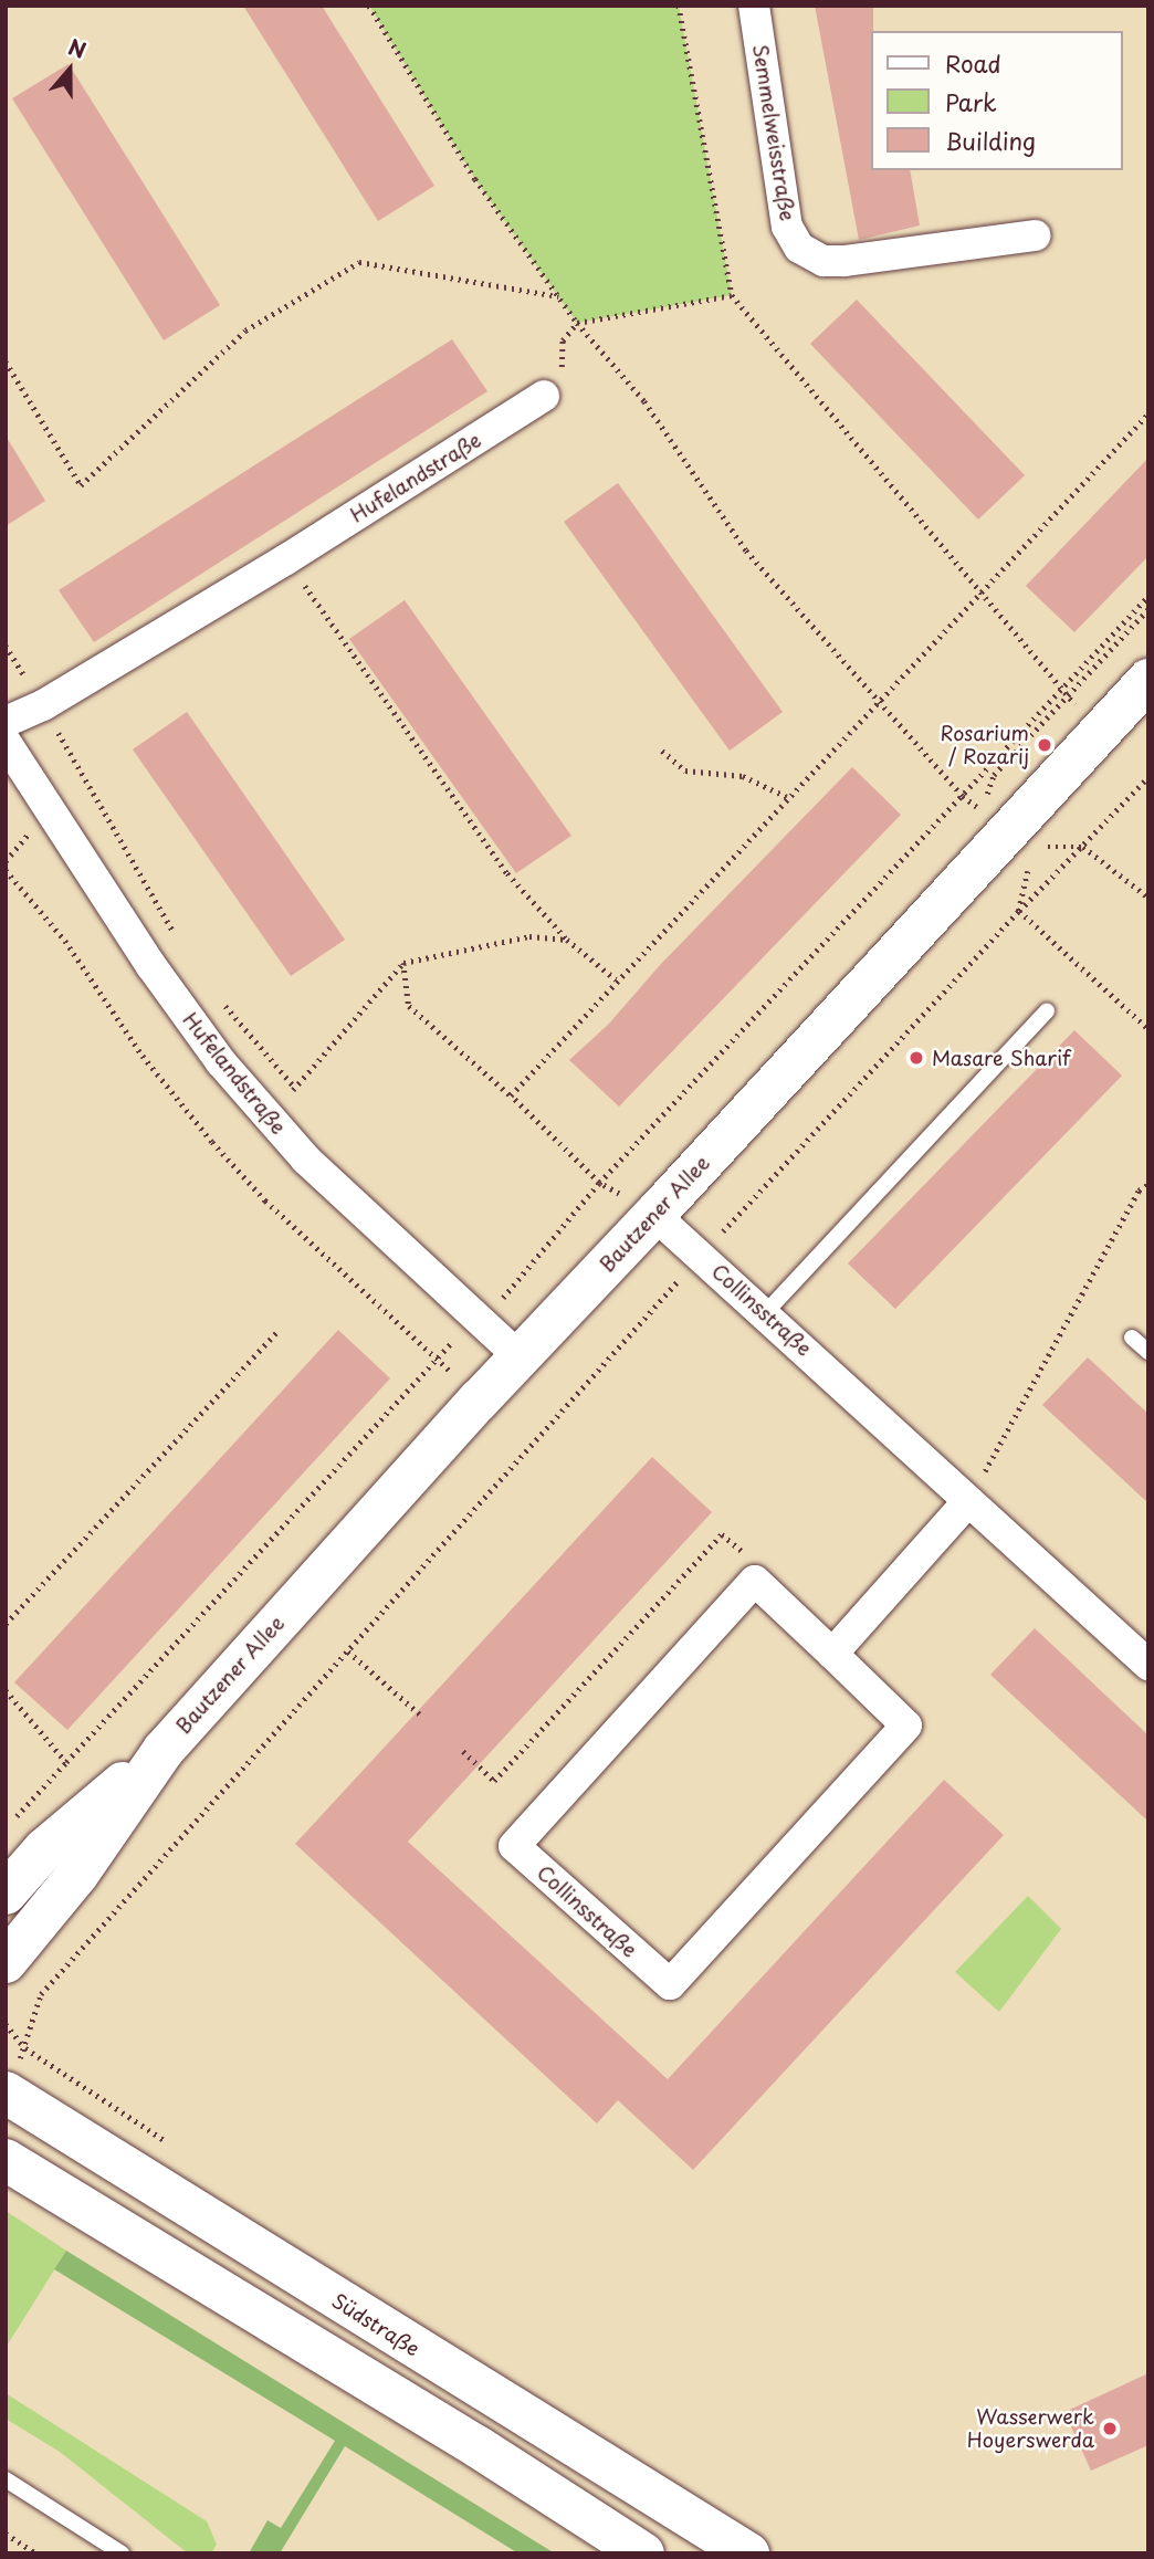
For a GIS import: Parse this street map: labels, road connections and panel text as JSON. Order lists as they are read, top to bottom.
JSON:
{
  "streets": {
    "street": [
      "Semmelweisstraße",
      "Hufelandstraße",
      "Bautzener Allee",
      "Collinsstraße",
      "Südstraße"
    ]
  },
  "crossings": [
    ["Hufelandstraße", "Bautzener Allee"],
    ["Bautzener Allee", "Collinsstraße"]
  ],
  "places": ["Rosarium / Rozarij", "Masare Sharif", "Wasserwerk Hoyerswerda"],
  "legend": ["Road", "Park", "Building"],
  "north": "top"
}
